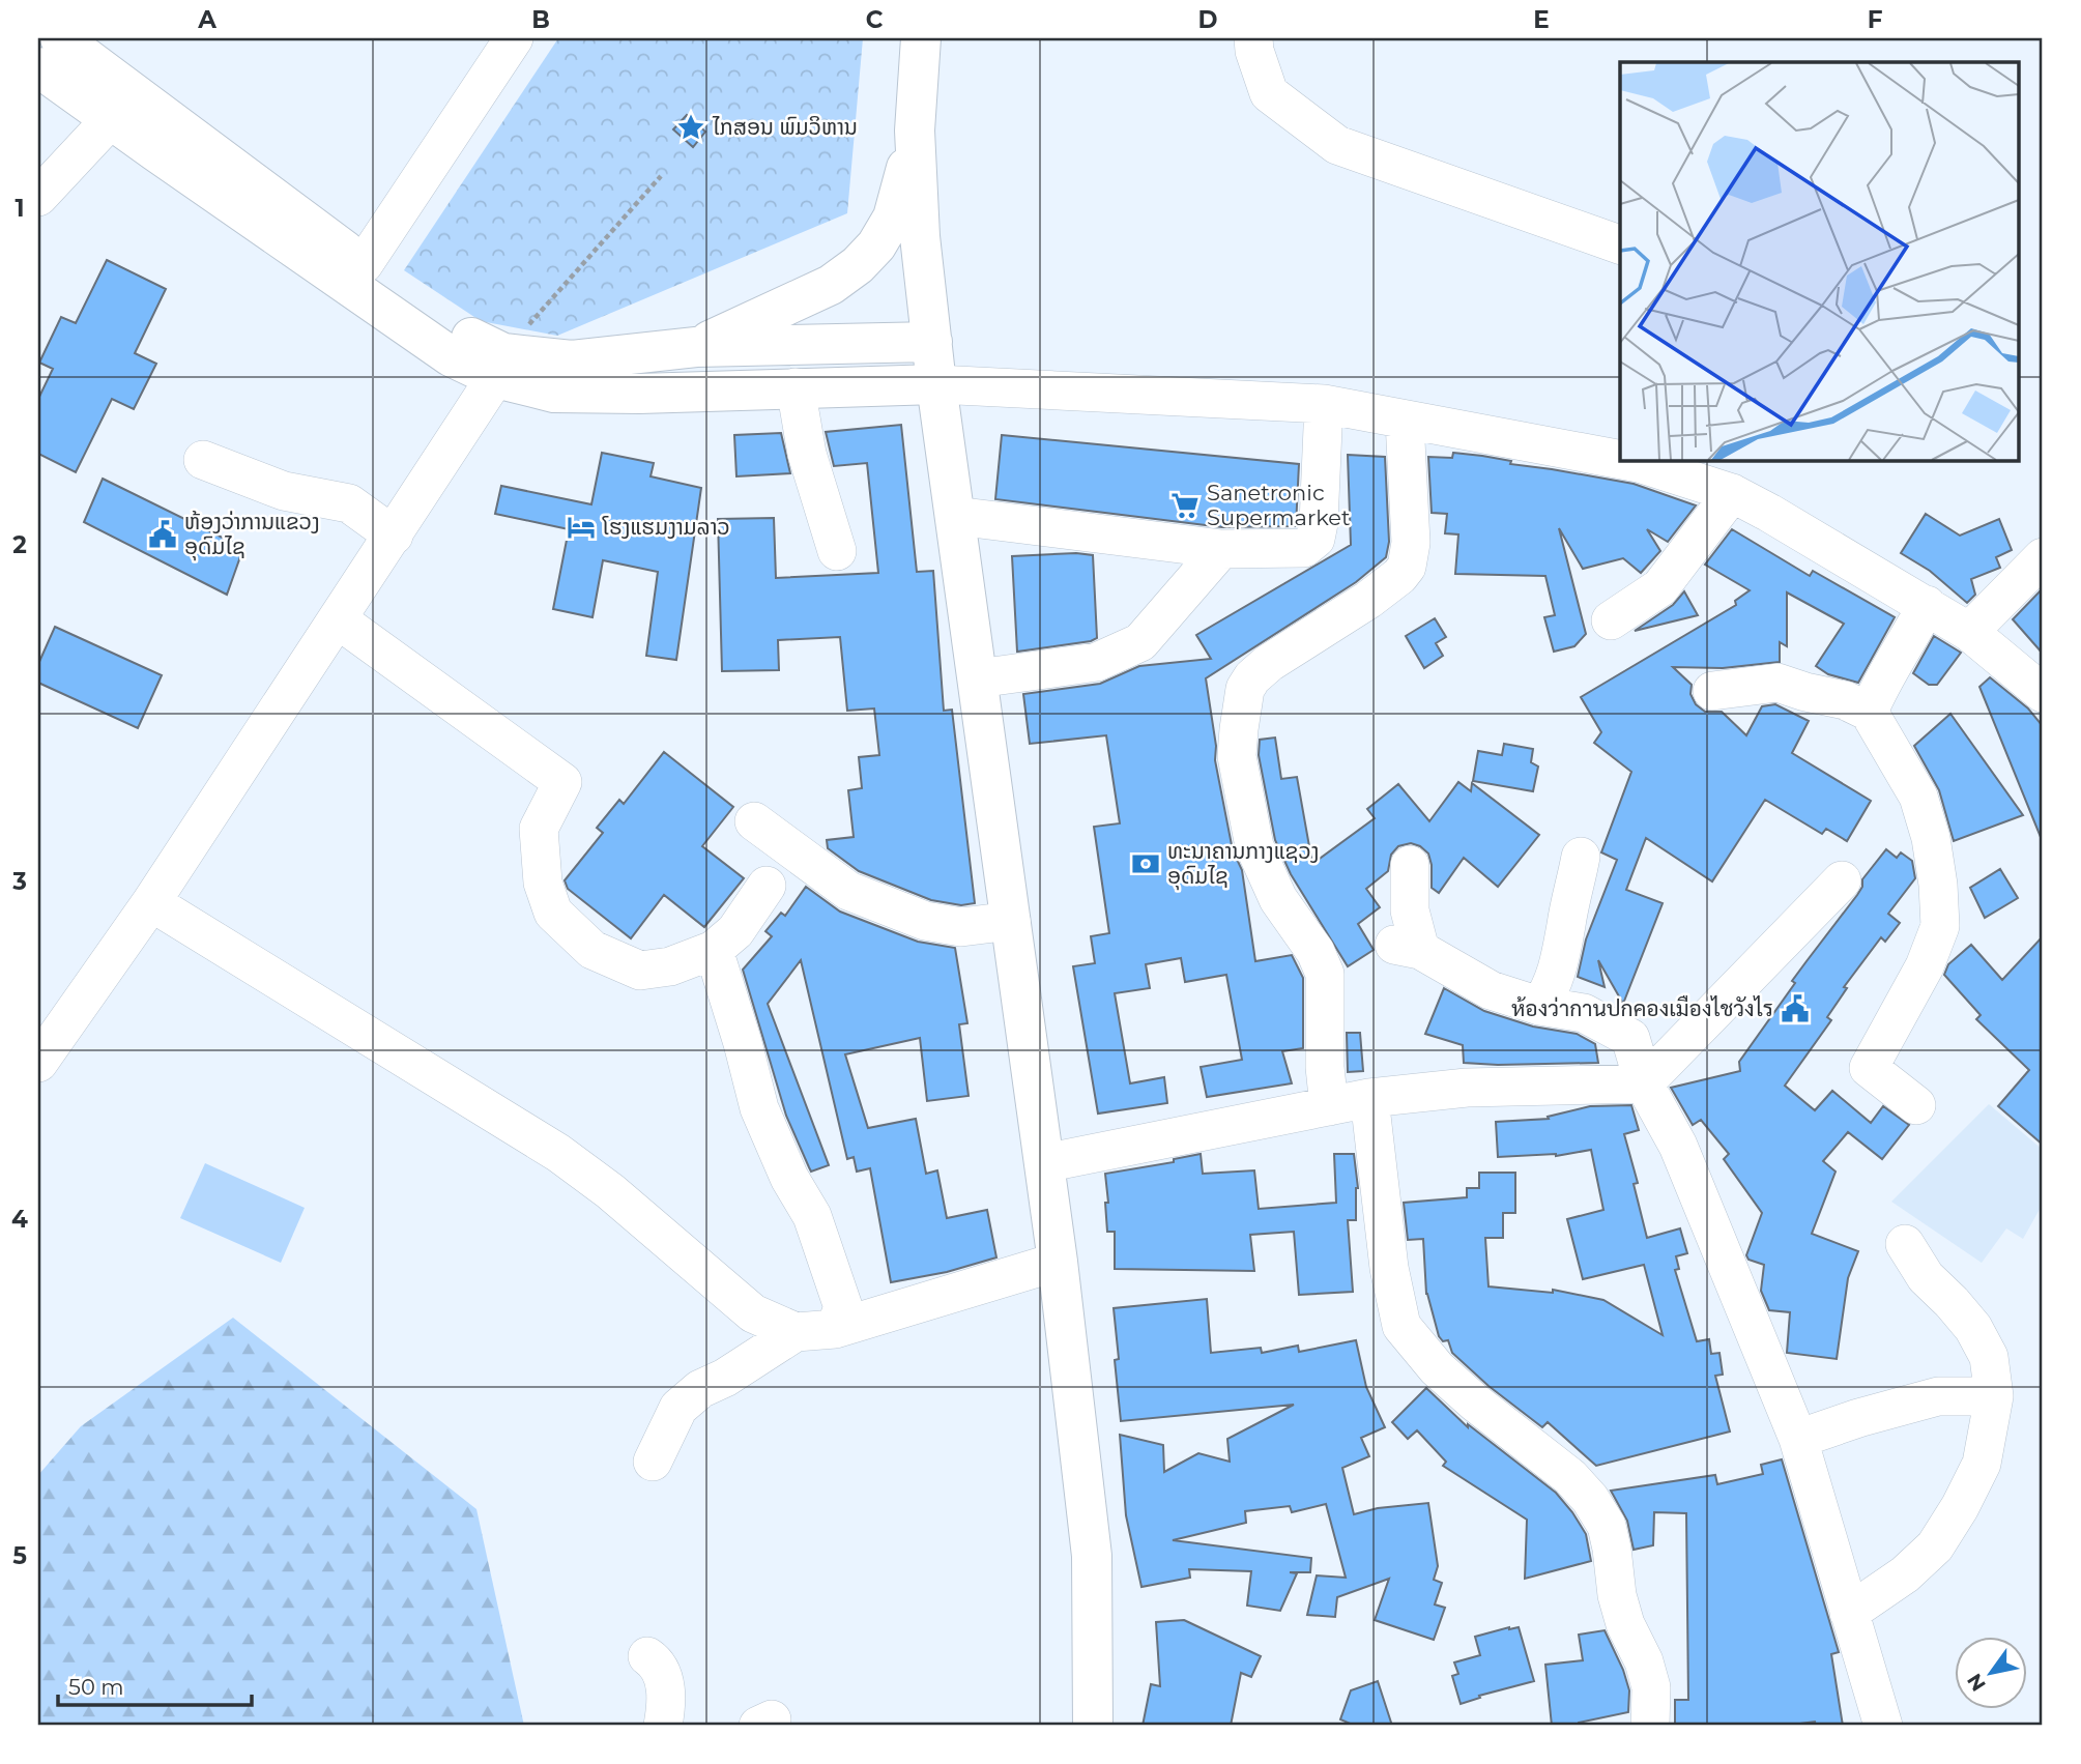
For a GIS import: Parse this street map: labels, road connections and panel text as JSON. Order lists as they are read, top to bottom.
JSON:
{
  "places": {
    "place": ["ໄກສອນ ພົມວິຫານ"],
    "supermarket": ["Sanetronic Supermarket"],
    "hotel": ["ໂຮງແຮມງາມລາວ"],
    "public building": ["ຫ້ອງວ່າການແຂວງ ອຸດົມໄຊ", "ห้องว่ากานปกคองเมืองไชวังไร"],
    "bank": ["ທະນາຄານກາງແຊວງ ອຸດົມໄຊ"]
  },
  "scale_bar": "50 m",
  "north": "bottom left",
  "grid": {
    "columns": [
      "A",
      "B",
      "C",
      "D",
      "E",
      "F"
    ],
    "rows": [
      "1",
      "2",
      "3",
      "4",
      "5"
    ]
  }
}
